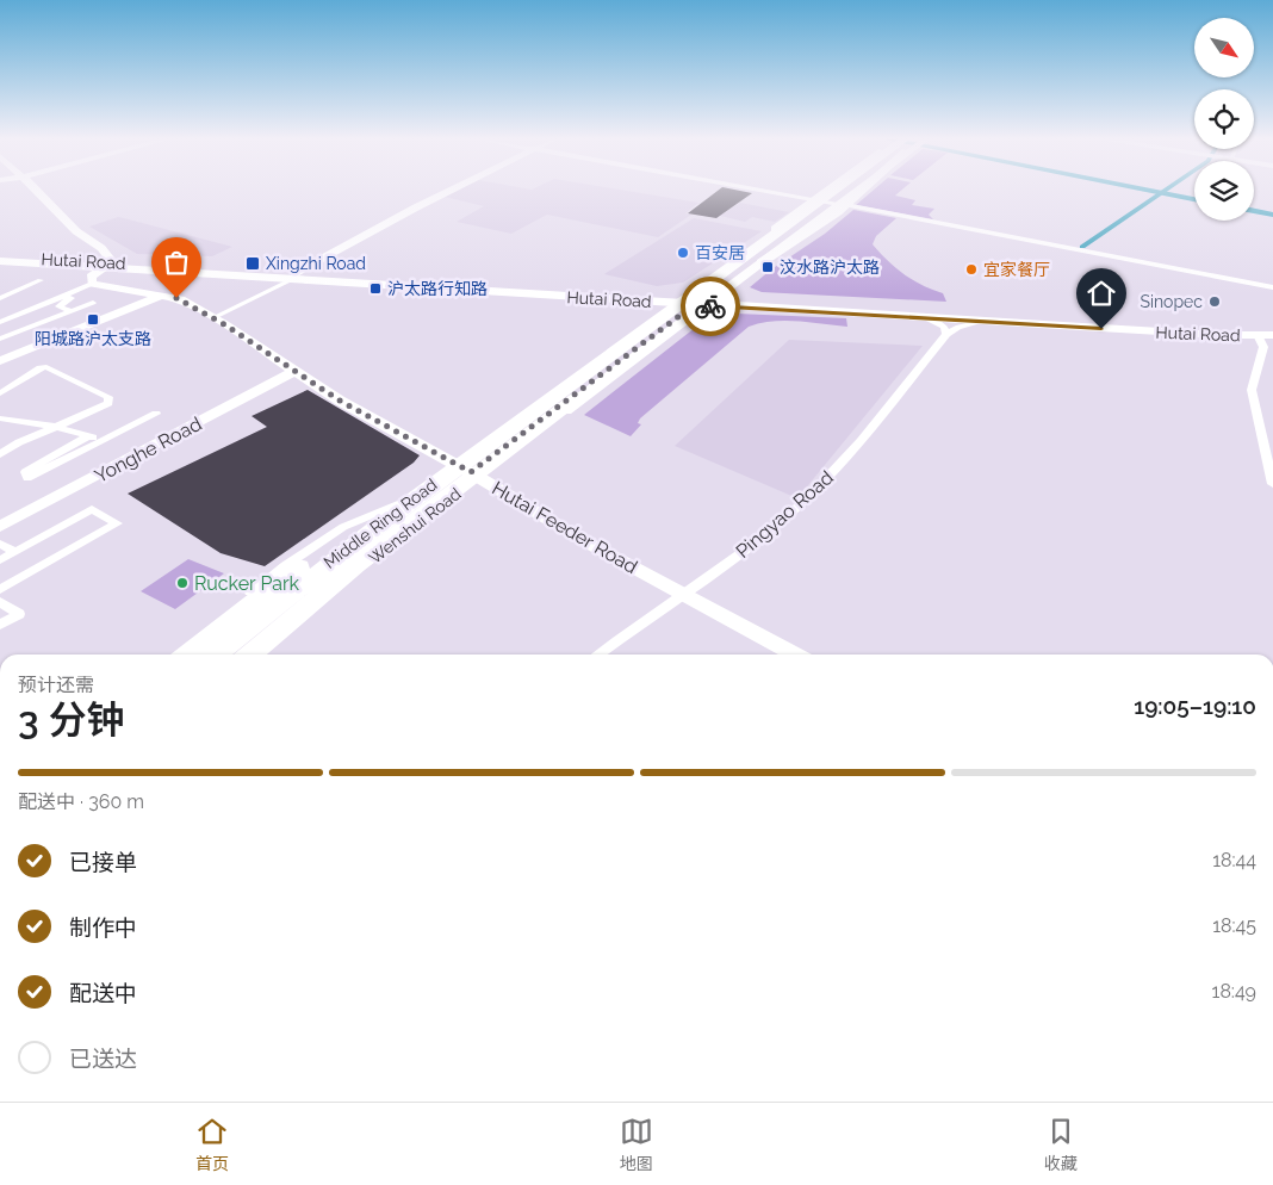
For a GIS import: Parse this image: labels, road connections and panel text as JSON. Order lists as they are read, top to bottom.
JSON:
{
  "streets": {
    "highway": ["Middle Ring Road"],
    "main road": ["Hutai Road", "Wenshui Road"],
    "street": ["Yonghe Road", "Pingyao Road", "Hutai Feeder Road"]
  },
  "crossings": [
    ["Hutai Road", "Wenshui Road"],
    ["Yonghe Road", "Hutai Feeder Road"],
    ["Pingyao Road", "Hutai Feeder Road"],
    ["Wenshui Road", "Hutai Feeder Road"]
  ],
  "places": {
    "other": [
      "百安居",
      "宜家餐厅",
      "Sinopec",
      "Rucker Park"
    ],
    "transit": [
      "Xingzhi Road",
      "汶水路沪太路",
      "沪太路行知路",
      "阳城路沪太支路"
    ]
  },
  "north": "bottom right",
  "page": {
    "heading": ["3 分钟", "预计还需", "19:05–19:10"],
    "bar": "配送中 · 360 m",
    "list": [
      ["已接单", "18:44"],
      ["制作中", "18:45"],
      ["配送中", "18:49"],
      "已送达"
    ],
    "tabs": ["首页", "地图", "收藏"]
  }
}
